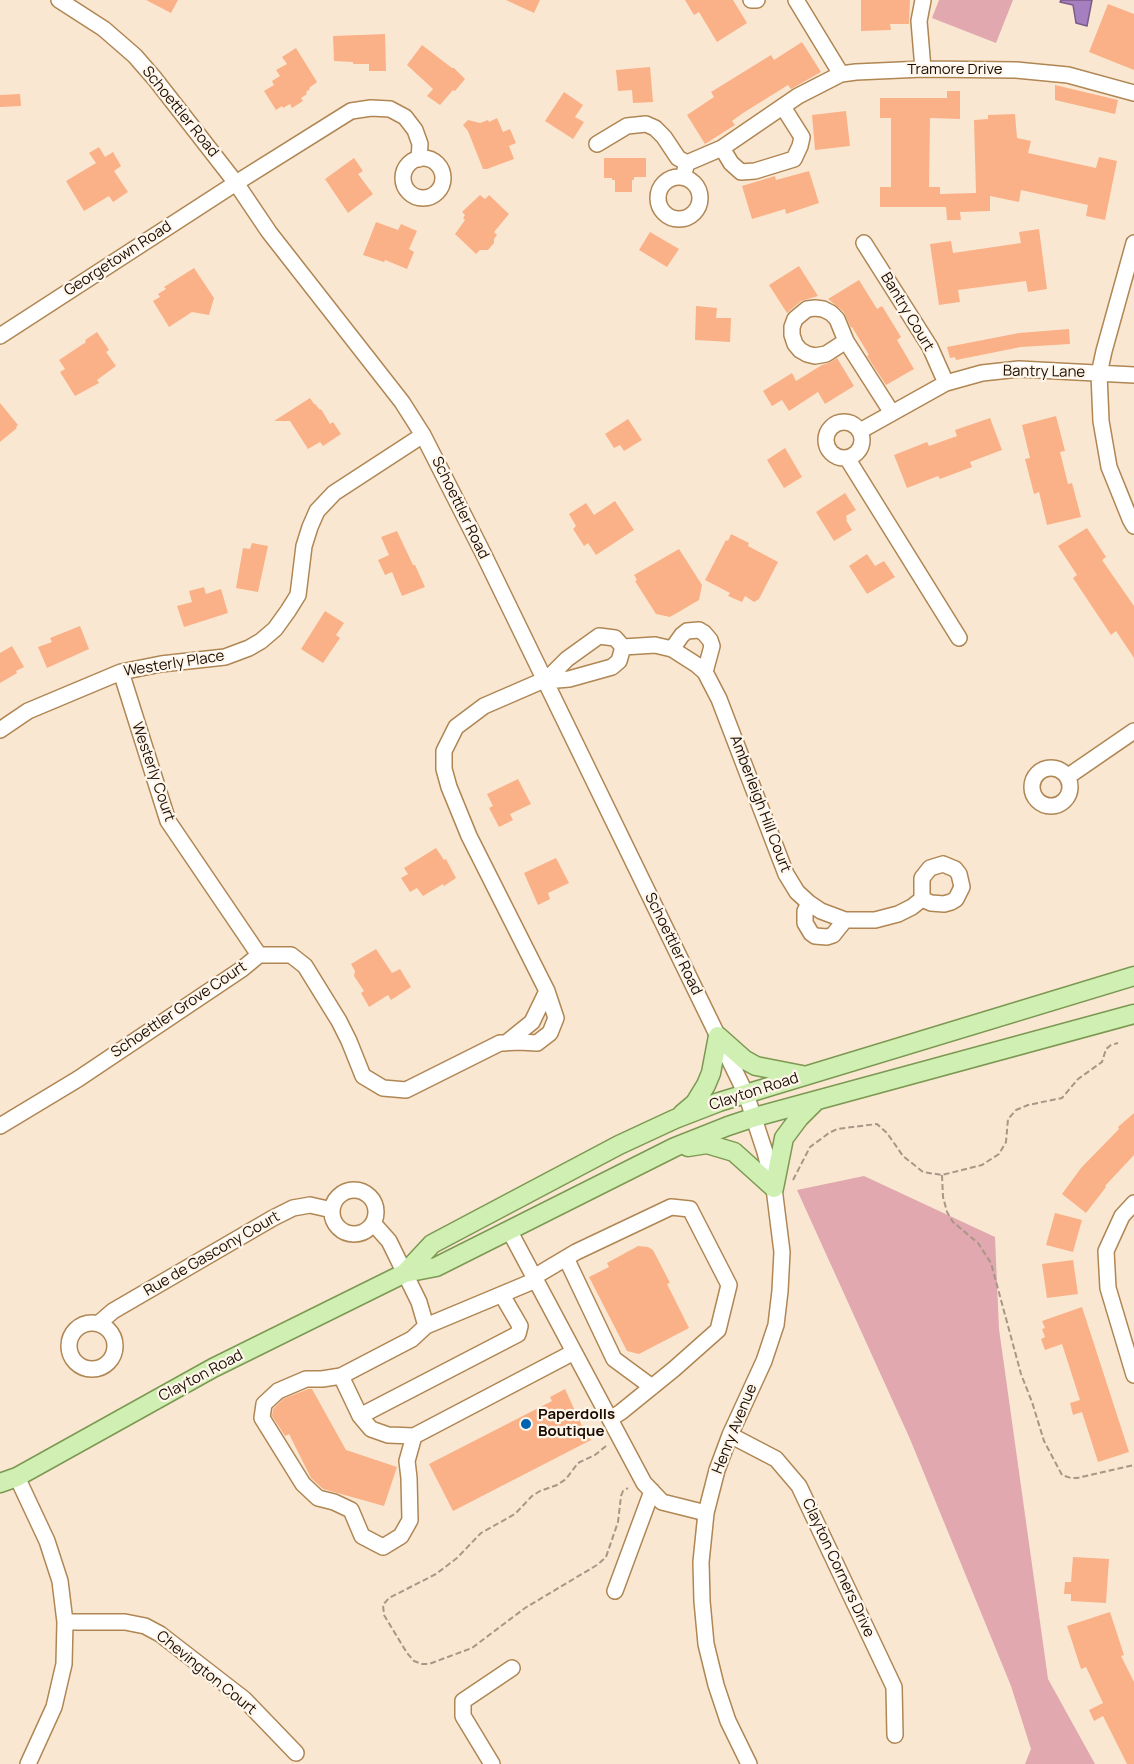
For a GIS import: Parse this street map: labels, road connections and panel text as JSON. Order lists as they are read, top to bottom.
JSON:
{
  "streets": {
    "main road": ["Clayton Road"],
    "street": [
      "Tramore Drive",
      "Schoettler Road",
      "Georgetown Road",
      "Bantry Court",
      "Bantry Lane",
      "Westerly Place",
      "Westerly Court",
      "Amberleigh Hill Court",
      "Schoettler Grove Court",
      "Rue de Gascony Court",
      "Henry Avenue",
      "Clayton Corners Drive",
      "Chevington Court"
    ]
  },
  "crossings": [
    ["Schoettler Road", "Georgetown Road"],
    ["Schoettler Road", "Westerly Place"],
    ["Schoettler Road", "Amberleigh Hill Court"],
    ["Schoettler Road", "Schoettler Grove Court"],
    ["Schoettler Road", "Clayton Road"],
    ["Schoettler Road", "Henry Avenue"],
    ["Bantry Court", "Bantry Lane"],
    ["Westerly Place", "Westerly Court"],
    ["Westerly Court", "Schoettler Grove Court"],
    ["Amberleigh Hill Court", "Schoettler Grove Court"],
    ["Clayton Road", "Henry Avenue"],
    ["Henry Avenue", "Clayton Corners Drive"]
  ],
  "places": ["Paperdolls Boutique"]
}
